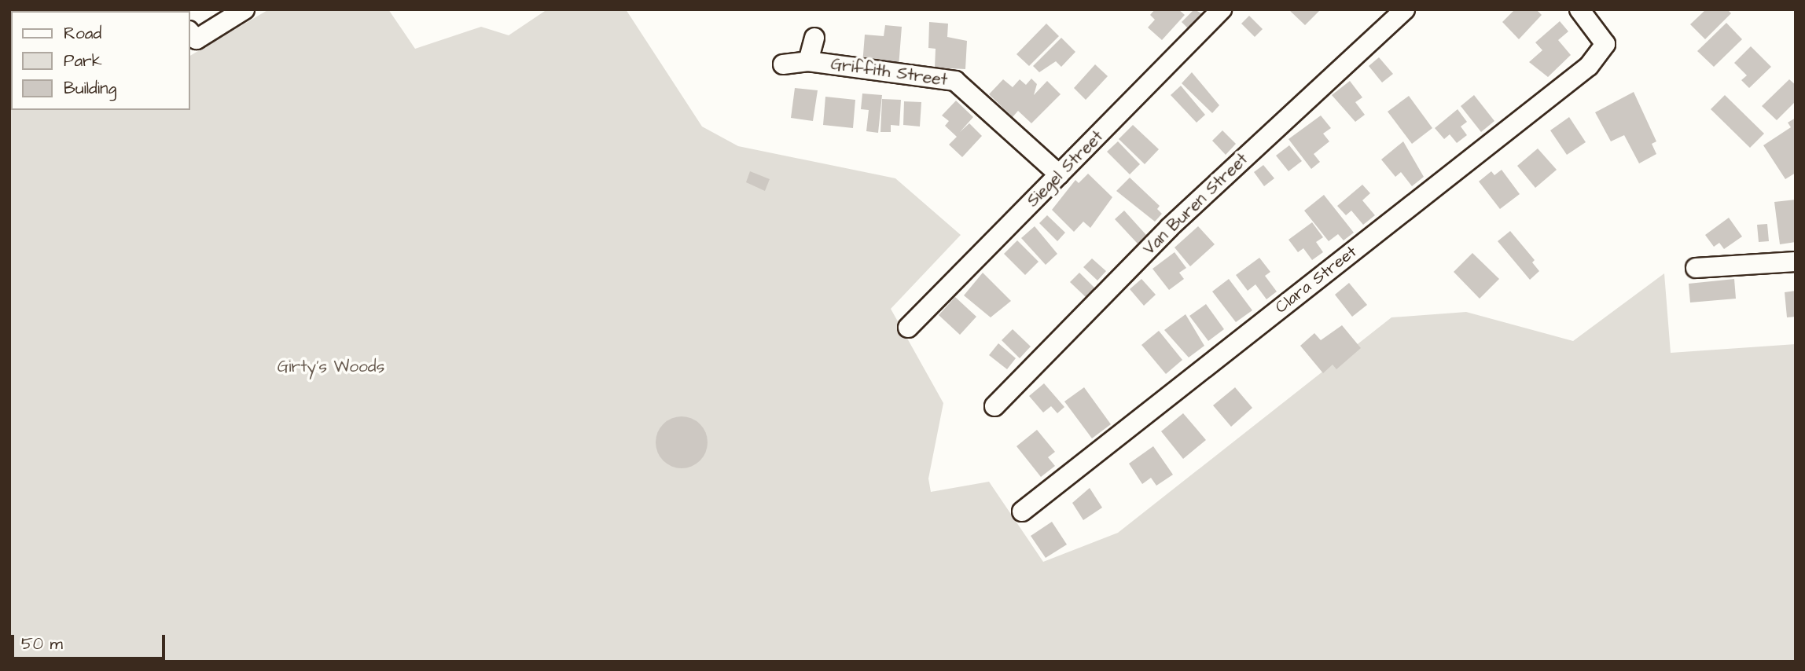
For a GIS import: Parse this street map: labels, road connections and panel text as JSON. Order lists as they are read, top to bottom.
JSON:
{
  "streets": {
    "street": [
      "Griffith Street",
      "Siegel Street",
      "Van Buren Street",
      "Clara Street"
    ]
  },
  "crossings": [
    ["Griffith Street", "Siegel Street"]
  ],
  "parks": ["Girty's Woods"],
  "legend": ["Road", "Park", "Building"],
  "scale_bar": "50 m"
}
